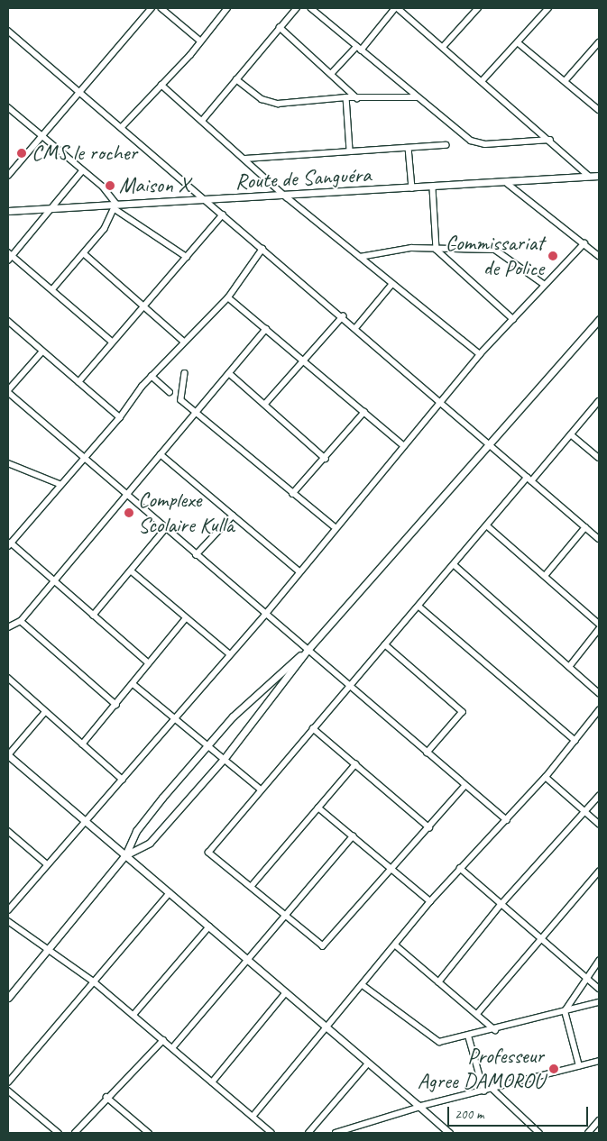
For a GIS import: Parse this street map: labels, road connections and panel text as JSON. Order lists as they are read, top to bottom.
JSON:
{
  "streets": {
    "street": ["Route de Sanguéra"]
  },
  "places": [
    "CMS le rocher",
    "Maison X",
    "Commissariat de Police",
    "Complexe Scolaire Kulla",
    "Professeur Agree DAMOROU"
  ],
  "scale_bar": "200 m"
}
